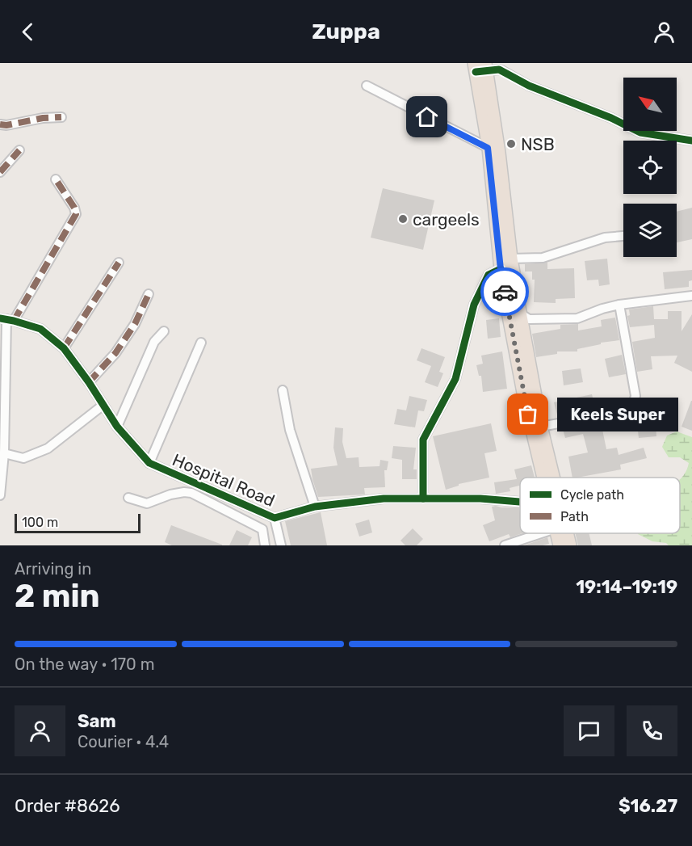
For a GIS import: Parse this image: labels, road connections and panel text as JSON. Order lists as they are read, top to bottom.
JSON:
{
  "streets": {
    "street": ["Hospital Road"]
  },
  "places": ["NSB", "cargeels", "Keels Super"],
  "legend": ["Cycle path", "Path"],
  "scale_bar": "100 m",
  "north": "top left",
  "page": {
    "header": "Zuppa",
    "bubble": "Keels Super",
    "scale": "100 m",
    "heading": ["2 min", "Arriving in", "19:14–19:19"],
    "panel": [
      "Sam",
      "Courier · 4.4",
      "Order #8626",
      "$16.27"
    ],
    "bar": "On the way · 170 m"
  }
}
